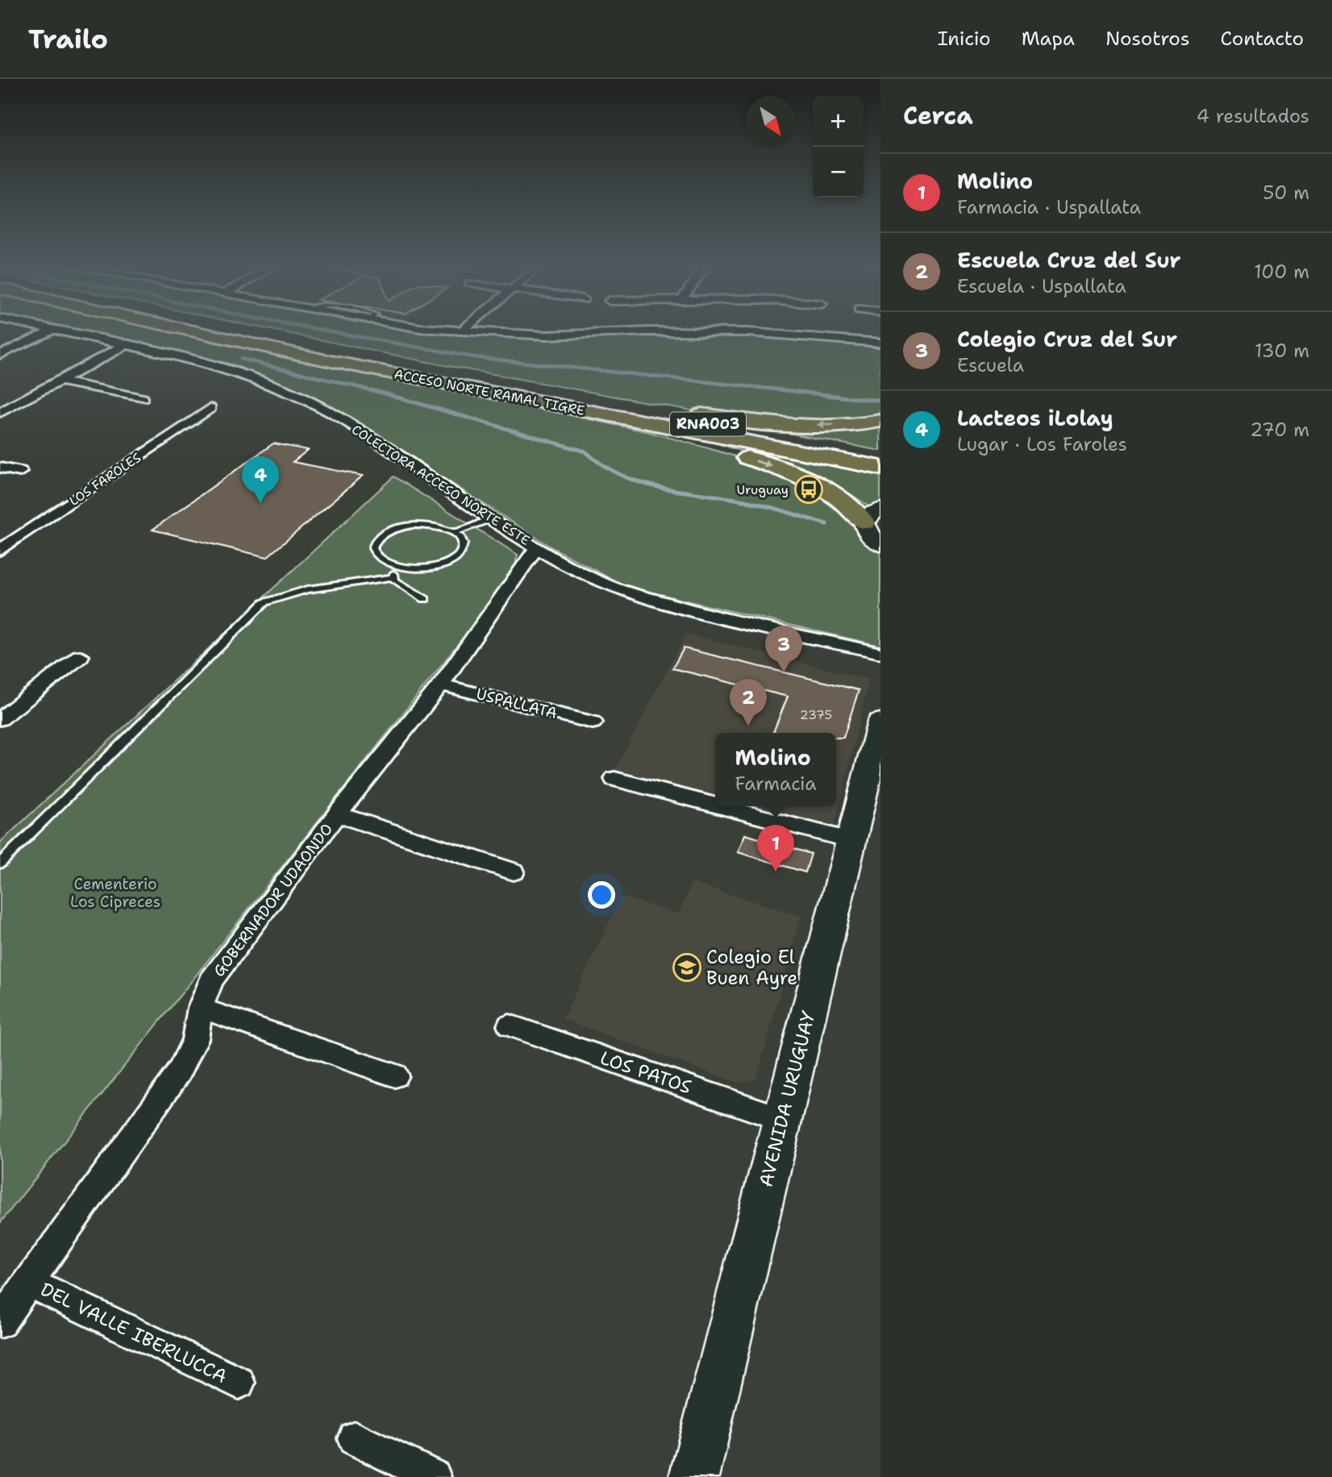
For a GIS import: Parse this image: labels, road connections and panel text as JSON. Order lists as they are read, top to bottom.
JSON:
{
  "streets": {
    "highway": ["ACCESO NORTE RAMAL TIGRE", "RNA003"],
    "main road": ["AVENIDA URUGUAY"],
    "street": [
      "LOS FAROLES",
      "COLECTORA ACCESO NORTE ESTE",
      "USPALLATA",
      "GOBERNADOR UDAONDO",
      "LOS PATOS",
      "DEL VALLE IBERLUCCA"
    ]
  },
  "crossings": [
    ["COLECTORA ACCESO NORTE ESTE", "GOBERNADOR UDAONDO"],
    ["USPALLATA", "GOBERNADOR UDAONDO"],
    ["GOBERNADOR UDAONDO", "DEL VALLE IBERLUCCA"],
    ["LOS PATOS", "AVENIDA URUGUAY"]
  ],
  "parks": ["Cementerio Los Cipreces"],
  "places": {
    "bus stop": ["Uruguay"],
    "school or university": ["Colegio El Buen Ayre"]
  },
  "house_numbers": ["2375"],
  "north": "bottom right",
  "page": {
    "header": "Trailo",
    "nav": [
      "Inicio",
      "Mapa",
      "Nosotros",
      "Contacto"
    ],
    "heading": ["Cerca", "4 resultados"],
    "map_buttons": ["+", "−"],
    "list": [
      {
        "mark": "1",
        "name": "Molino",
        "note": "Farmacia · Uspallata",
        "value": "50 m"
      },
      {
        "mark": "2",
        "name": "Escuela Cruz del Sur",
        "note": "Escuela · Uspallata",
        "value": "100 m"
      },
      {
        "mark": "3",
        "name": "Colegio Cruz del Sur",
        "note": "Escuela",
        "value": "130 m"
      },
      {
        "mark": "4",
        "name": "Lacteos iLolay",
        "note": "Lugar · Los Faroles",
        "value": "270 m"
      }
    ],
    "pins": [
      "4",
      "3",
      "2",
      "1"
    ],
    "popup": ["Molino", "Farmacia"]
  }
}
